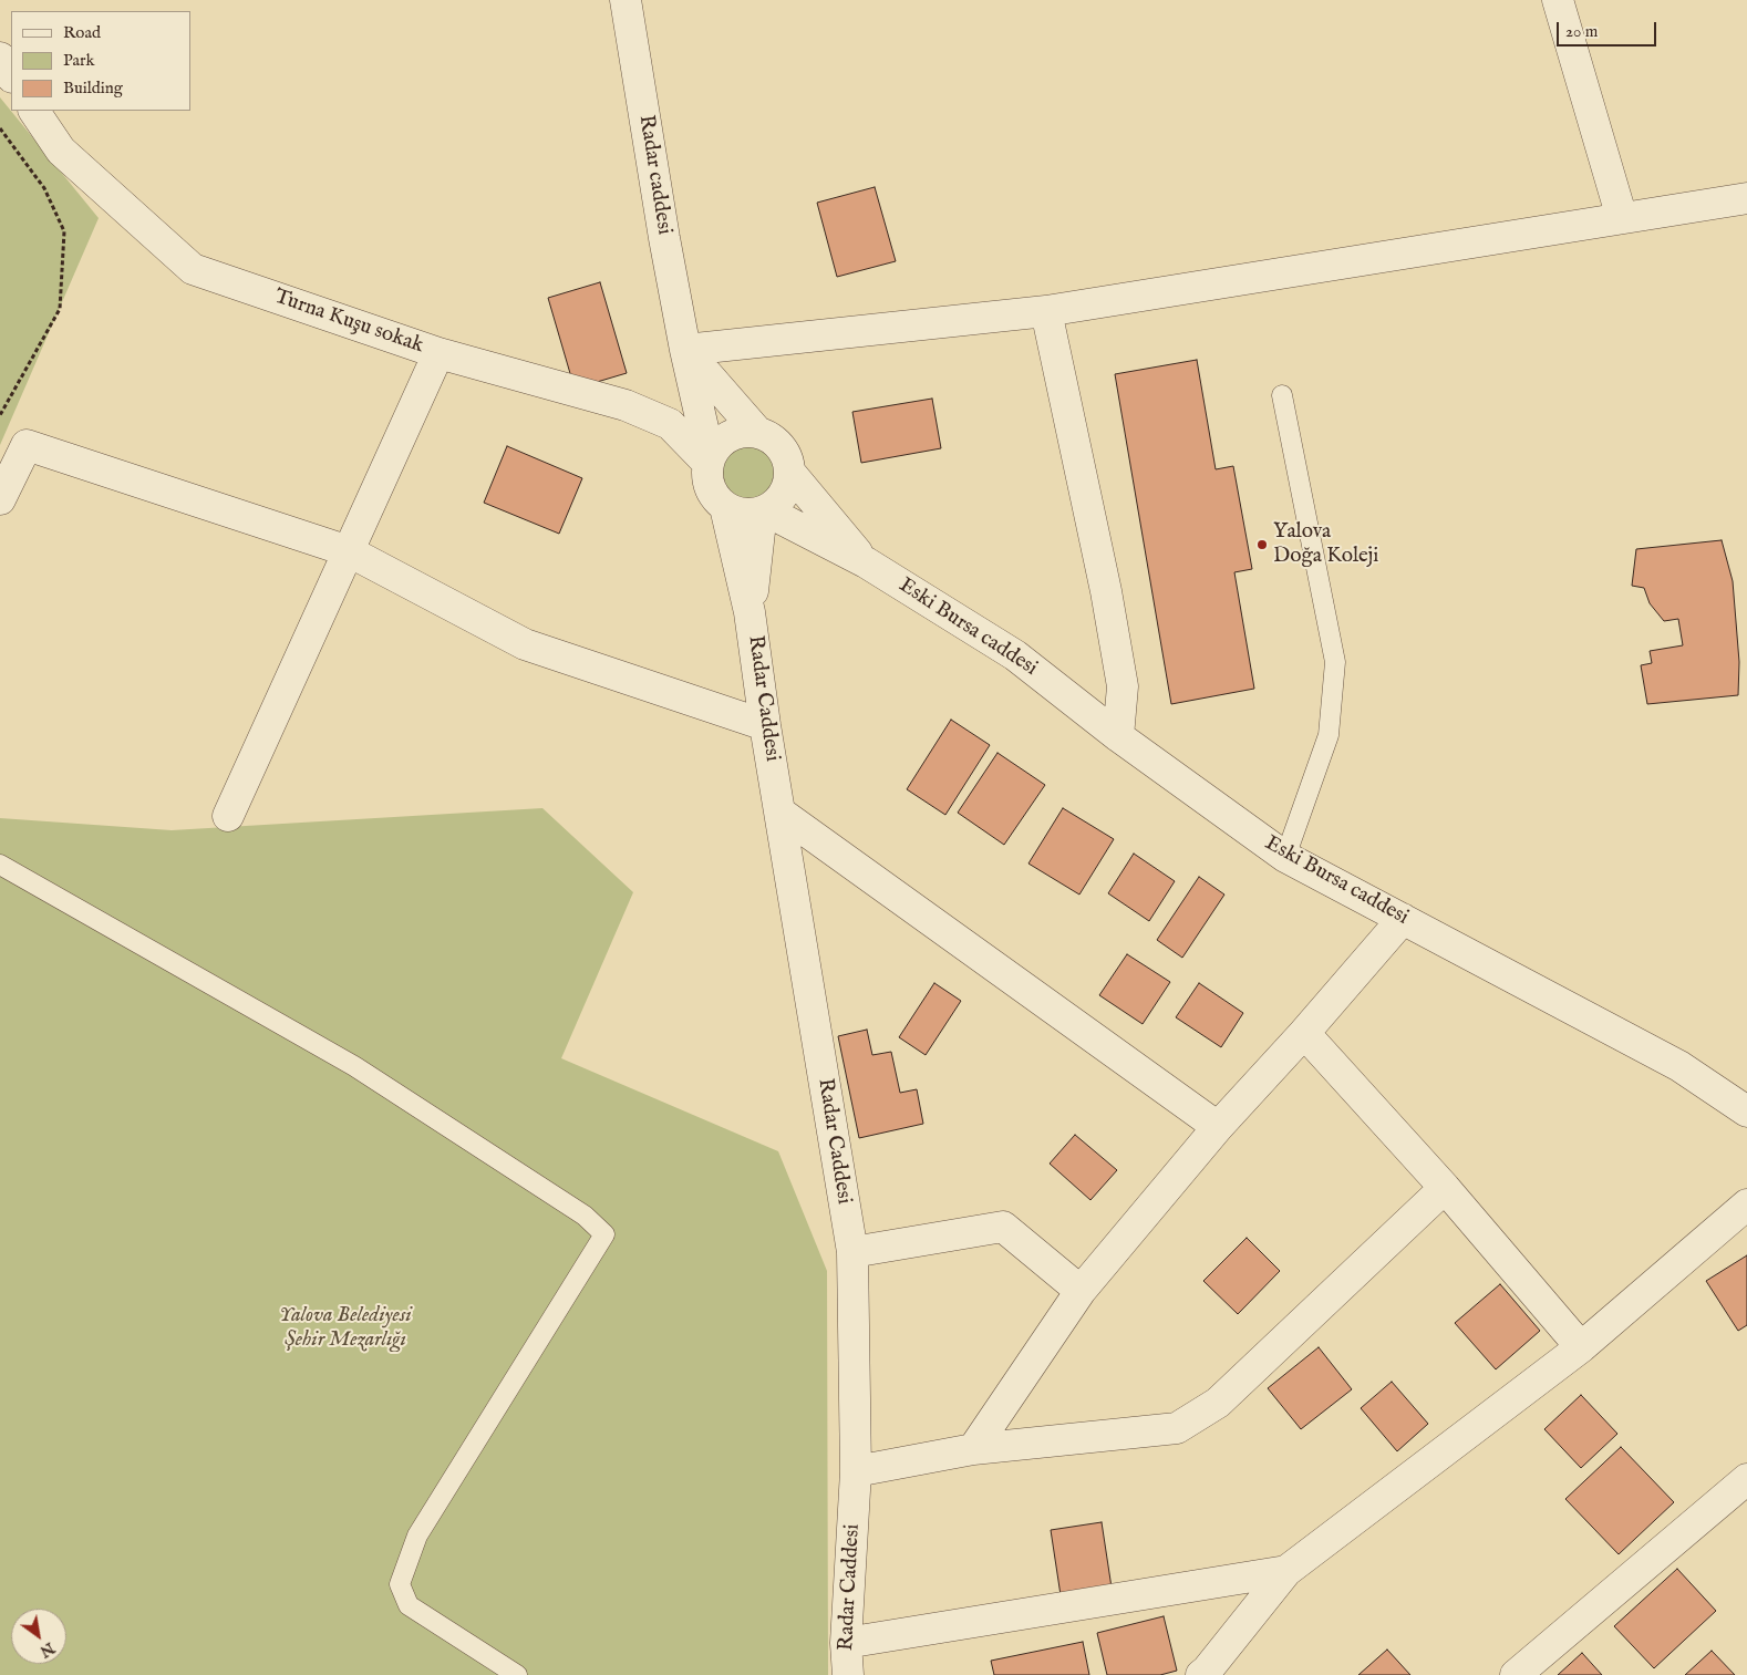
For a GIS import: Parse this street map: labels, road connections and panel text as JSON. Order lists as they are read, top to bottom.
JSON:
{
  "streets": {
    "street": [
      "Radar caddesi",
      "Turna Kuşu sokak",
      "Eski Bursa caddesi",
      "Radar Caddesi"
    ]
  },
  "crossings": [
    ["Radar caddesi", "Turna Kuşu sokak"],
    ["Radar caddesi", "Eski Bursa caddesi"],
    ["Radar caddesi", "Radar Caddesi"],
    ["Turna Kuşu sokak", "Eski Bursa caddesi"],
    ["Turna Kuşu sokak", "Radar Caddesi"],
    ["Eski Bursa caddesi", "Radar Caddesi"]
  ],
  "parks": ["Yalova Belediyesi Şehir Mezarlığı"],
  "places": ["Yalova Doğa Koleji"],
  "legend": ["Road", "Park", "Building"],
  "scale_bar": "20 m",
  "north": "bottom right"
}
